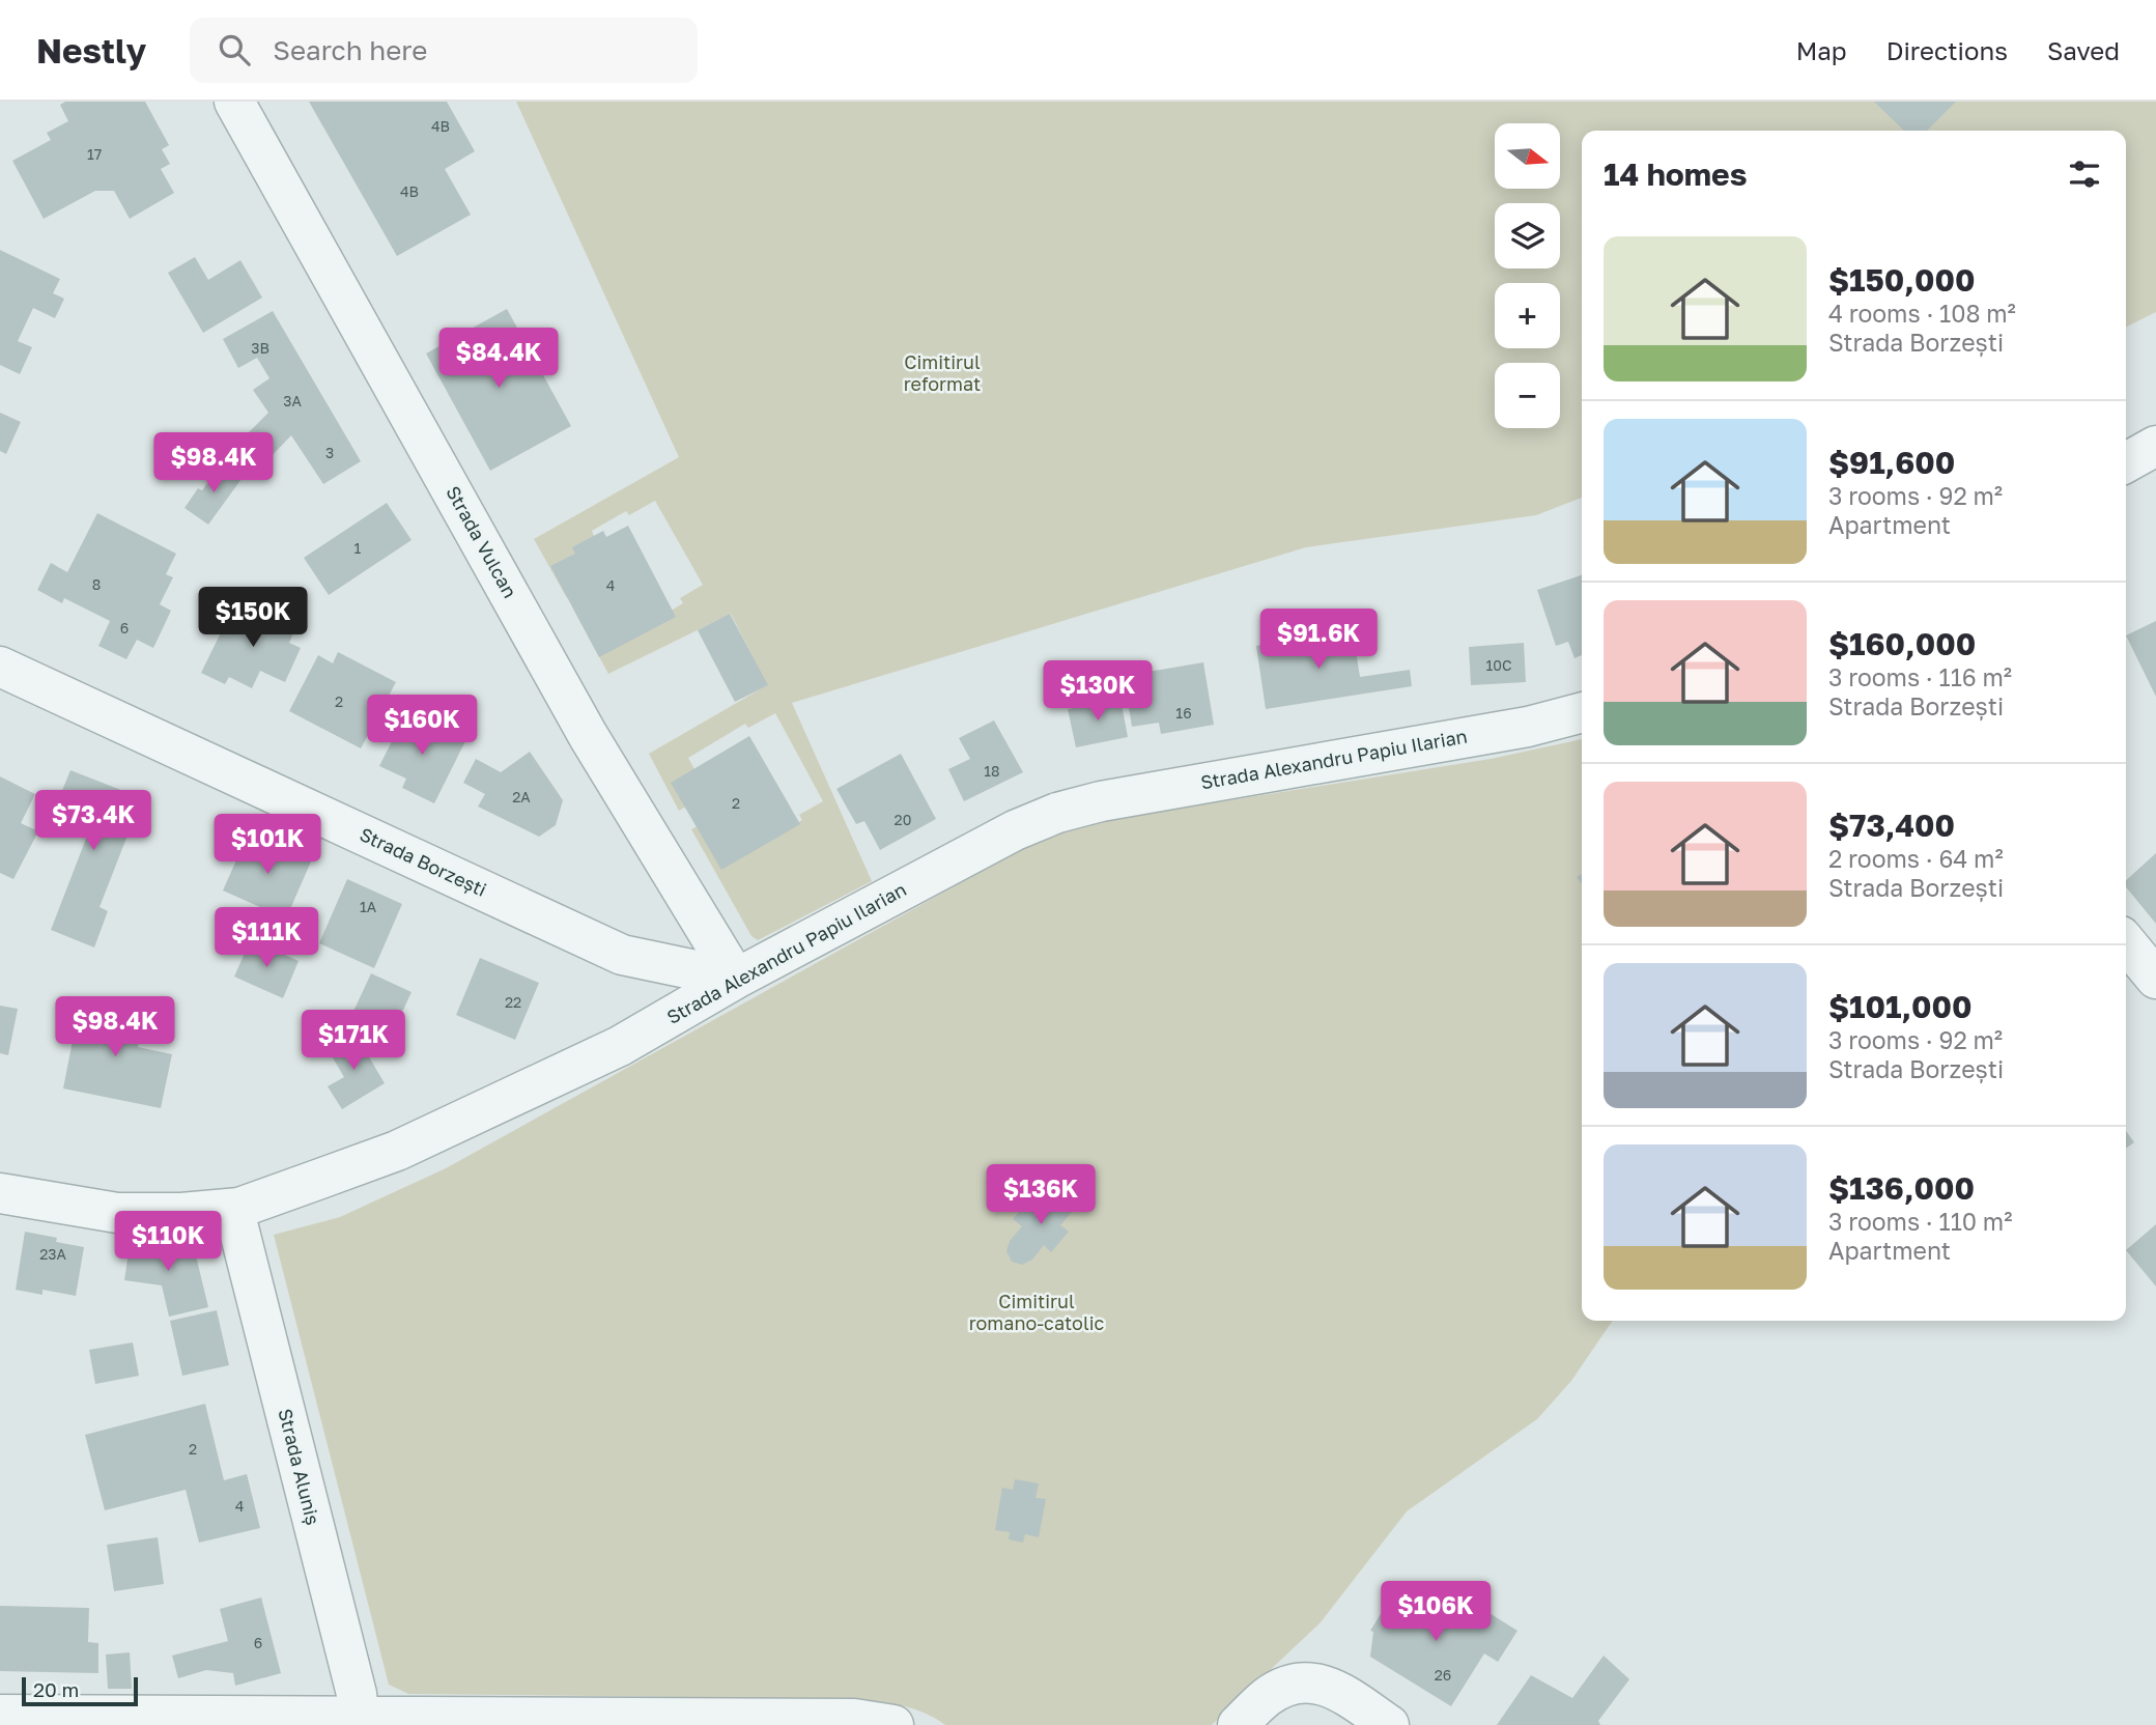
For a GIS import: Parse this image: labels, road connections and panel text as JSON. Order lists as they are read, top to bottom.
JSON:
{
  "streets": {
    "street": [
      "Strada Vulcan",
      "Strada Alexandru Papiu Ilarian",
      "Strada Borzești",
      "Strada Aluniș"
    ]
  },
  "crossings": [
    ["Strada Vulcan", "Strada Alexandru Papiu Ilarian"],
    ["Strada Vulcan", "Strada Borzești"],
    ["Strada Alexandru Papiu Ilarian", "Strada Borzești"],
    ["Strada Alexandru Papiu Ilarian", "Strada Aluniș"]
  ],
  "parks": ["Cimitirul reformat", "Cimitirul romano-catolic"],
  "house_numbers": [
    "4B",
    "17",
    "4B",
    "3B",
    "3A",
    "3",
    "1",
    "8",
    "4",
    "6",
    "10C",
    "2",
    "16",
    "18",
    "2A",
    "2",
    "20",
    "1A",
    "22",
    "23A",
    "2",
    "4",
    "6",
    "26"
  ],
  "scale_bar": "20 m",
  "north": "right",
  "page": {
    "header": "Nestly",
    "search": "Search here",
    "nav": ["Map", "Directions", "Saved"],
    "map_buttons": ["+", "−"],
    "heading": "14 homes",
    "list": [
      {
        "name": "$150,000",
        "note": "4 rooms · 108 m² · Strada Borzești"
      },
      {
        "name": "$91,600",
        "note": "3 rooms · 92 m² · Apartment"
      },
      {
        "name": "$160,000",
        "note": "3 rooms · 116 m² · Strada Borzești"
      },
      {
        "name": "$73,400",
        "note": "2 rooms · 64 m² · Strada Borzești"
      },
      {
        "name": "$101,000",
        "note": "3 rooms · 92 m² · Strada Borzești"
      },
      {
        "name": "$136,000",
        "note": "3 rooms · 110 m² · Apartment"
      }
    ],
    "price": [
      "$84.4K",
      "$98.4K",
      "$150K",
      "$91.6K",
      "$130K",
      "$160K",
      "$73.4K",
      "$101K",
      "$111K",
      "$98.4K",
      "$171K",
      "$136K",
      "$110K",
      "$106K"
    ],
    "scale": "20 m"
  }
}
